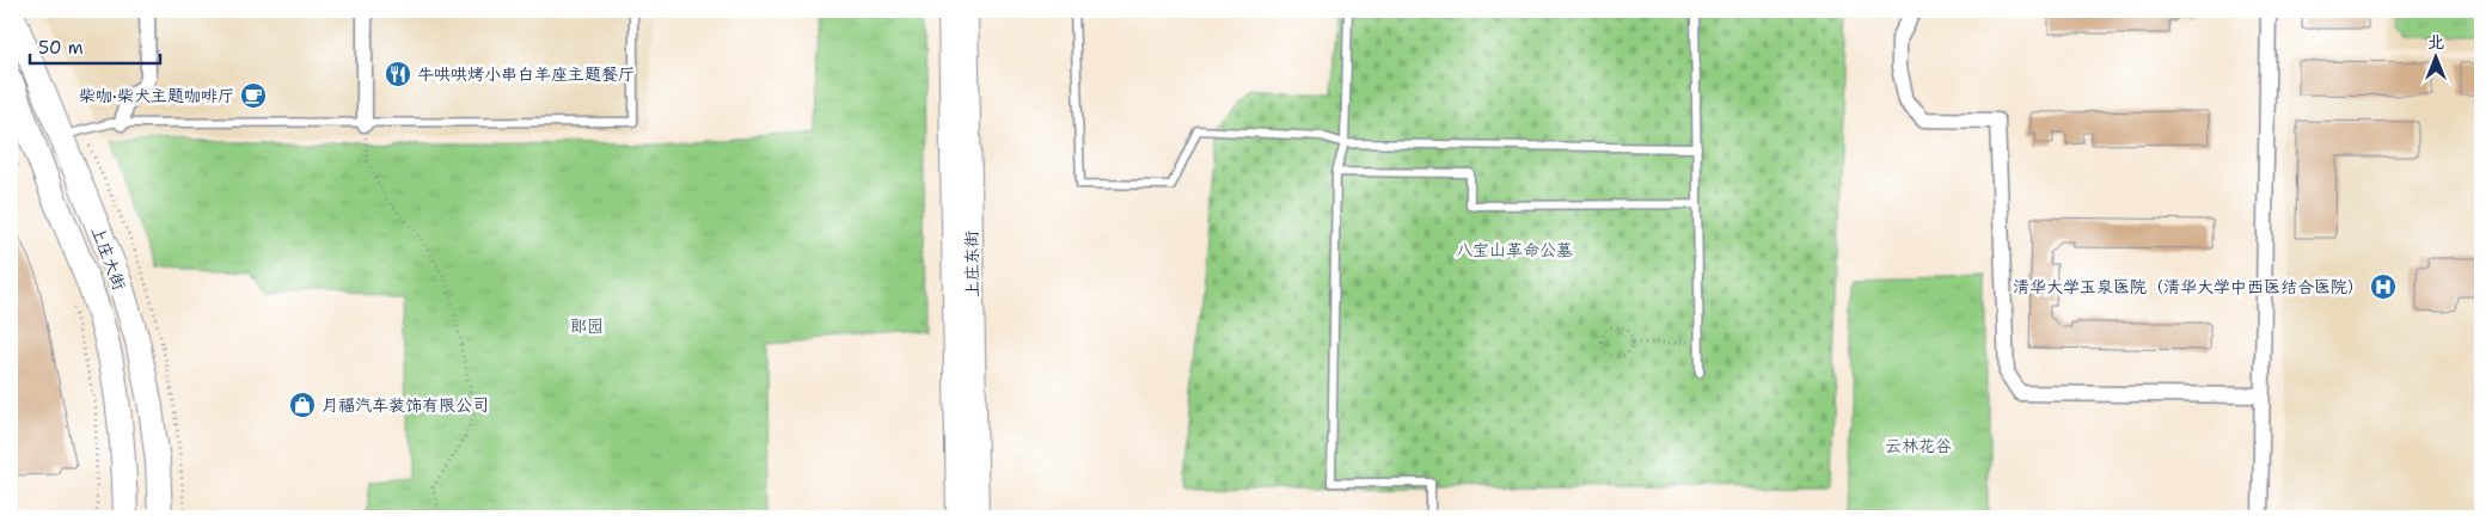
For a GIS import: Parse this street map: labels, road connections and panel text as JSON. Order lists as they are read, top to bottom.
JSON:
{
  "streets": {
    "main road": ["上庄大街", "上庄东街"]
  },
  "parks": ["八宝山革命公墓", "郎园", "云林花谷"],
  "places": {
    "restaurant": ["牛哄哄烤小串白羊座主题餐厅"],
    "cafe": ["柴咖·柴犬主题咖啡厅"],
    "hospital": ["清华大学玉泉医院（清华大学中西医结合医院）"],
    "shop": ["月福汽车装饰有限公司"]
  },
  "scale_bar": "50 m",
  "north": "top"
}
